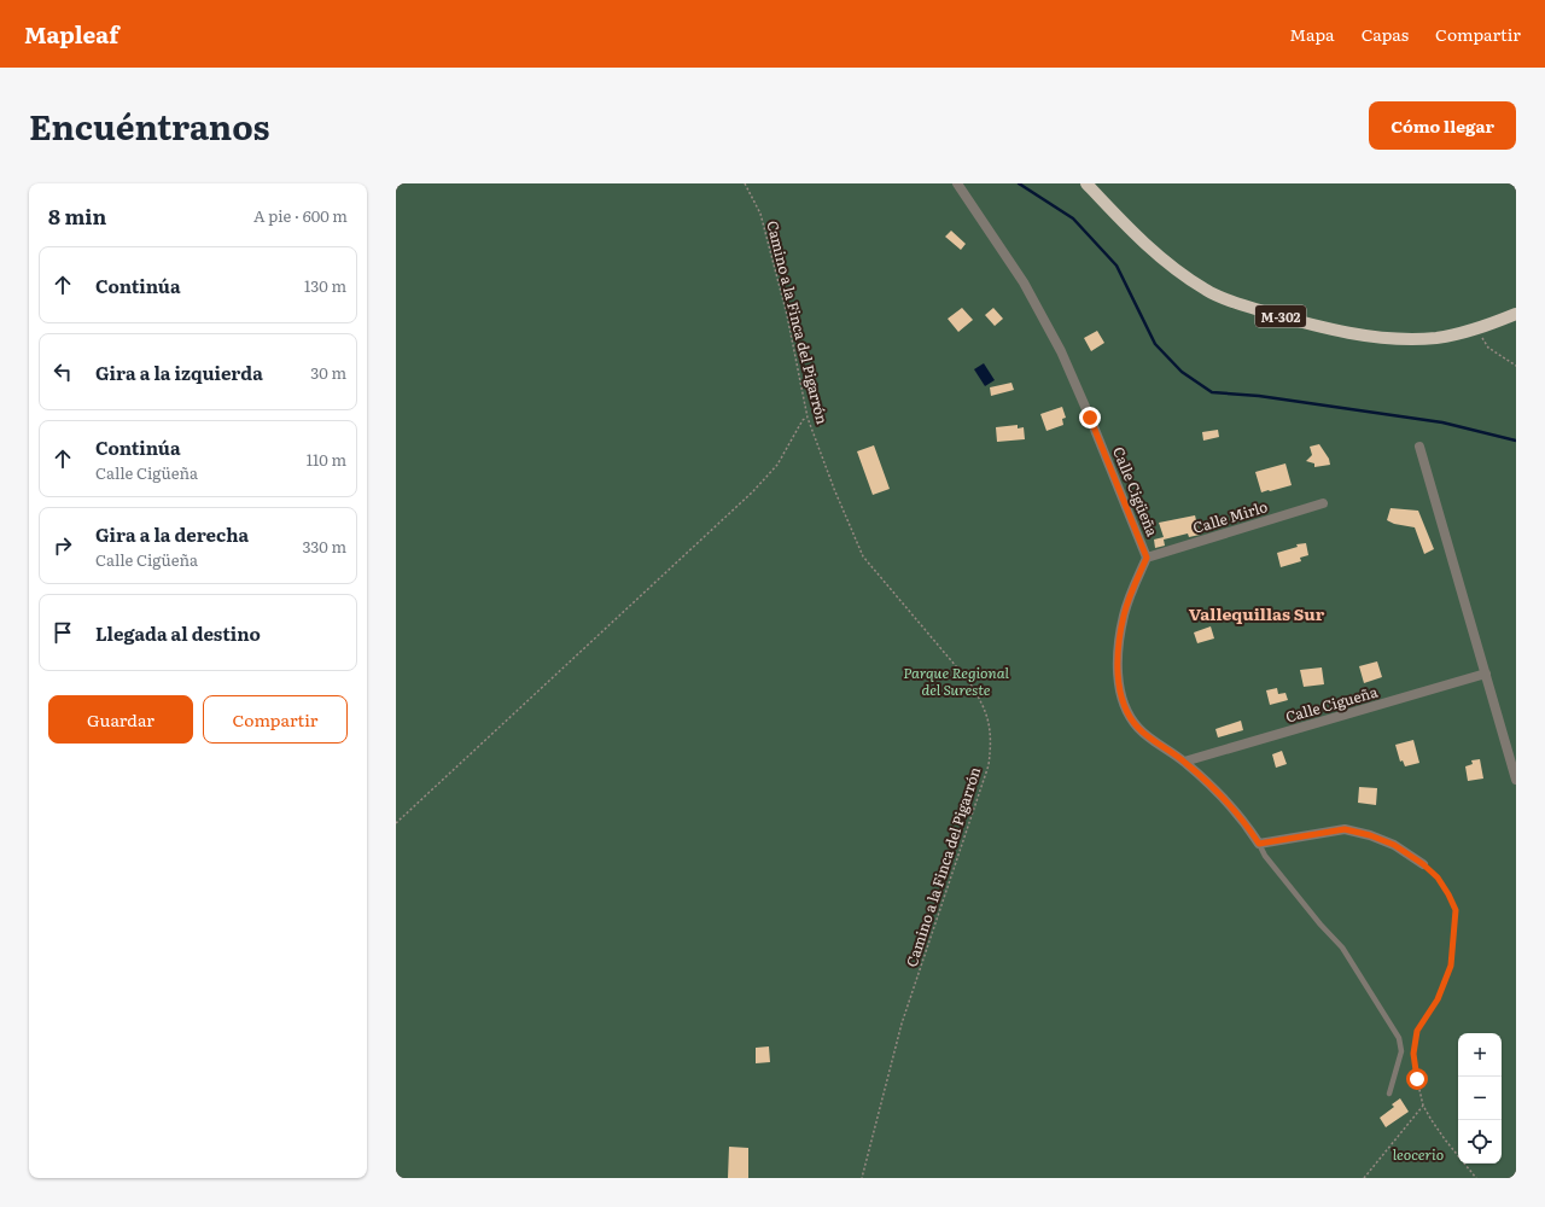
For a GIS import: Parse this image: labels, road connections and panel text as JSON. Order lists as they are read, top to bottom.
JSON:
{
  "streets": {
    "main road": ["M-302"],
    "street": ["Calle Cigüeña", "Calle Mirlo", "Calle Cigueña"],
    "path": ["Camino a la Finca del Pigarrón"]
  },
  "crossings": [
    ["Calle Cigüeña", "Calle Mirlo"],
    ["Calle Cigüeña", "Calle Cigueña"]
  ],
  "districts": ["Vallequillas Sur"],
  "parks": ["Parque Regional del Sureste", "leocerio"],
  "page": {
    "header": "Mapleaf",
    "nav": ["Mapa", "Capas", "Compartir"],
    "title": "Encuéntranos",
    "buttons": [
      "Cómo llegar",
      ["Guardar", "Compartir"]
    ],
    "heading": ["8 min", "A pie · 600 m"],
    "list": [
      ["Continúa", "130 m"],
      ["Gira a la izquierda", "30 m"],
      ["Continúa", "Calle Cigüeña", "110 m"],
      ["Gira a la derecha", "Calle Cigüeña", "330 m"],
      "Llegada al destino"
    ],
    "map_buttons": ["+", "−"]
  }
}
